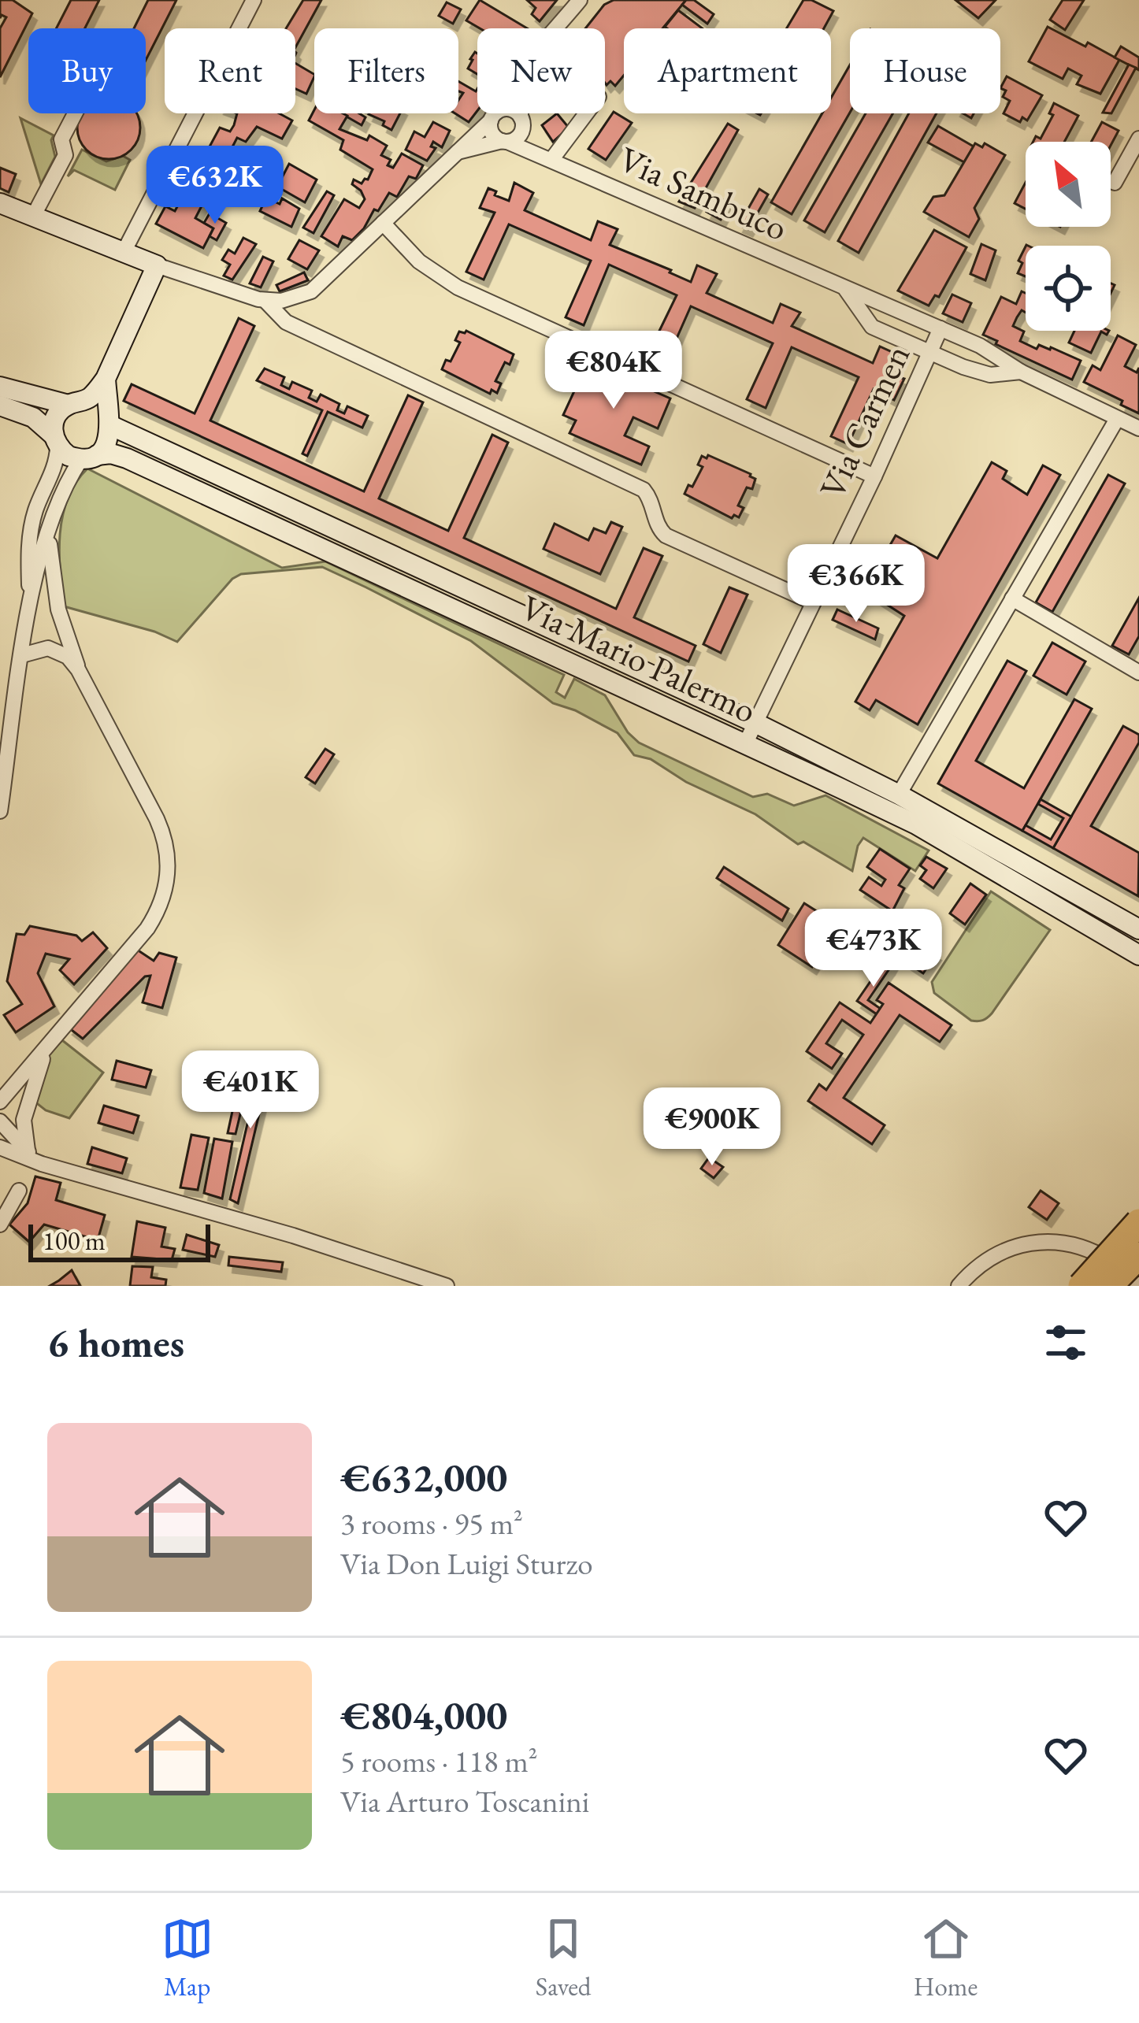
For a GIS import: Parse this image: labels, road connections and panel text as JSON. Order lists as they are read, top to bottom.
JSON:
{
  "streets": {
    "street": ["Via Sambuco", "Via Carmen", "Via Mario Palermo"]
  },
  "crossings": [
    ["Via Sambuco", "Via Carmen"],
    ["Via Carmen", "Via Mario Palermo"]
  ],
  "scale_bar": "100 m",
  "north": "top left",
  "page": {
    "chip": [
      "Buy",
      "Rent",
      "Filters",
      "New",
      "Apartment",
      "House"
    ],
    "price": [
      "€632K",
      "€804K",
      "€366K",
      "€473K",
      "€401K",
      "€900K"
    ],
    "scale": "100 m",
    "heading": "6 homes",
    "list": [
      {
        "name": "€632,000",
        "note": "3 rooms · 95 m² · Via Don Luigi Sturzo"
      },
      {
        "name": "€804,000",
        "note": "5 rooms · 118 m² · Via Arturo Toscanini"
      }
    ],
    "tabs": ["Map", "Saved", "Home"]
  }
}
